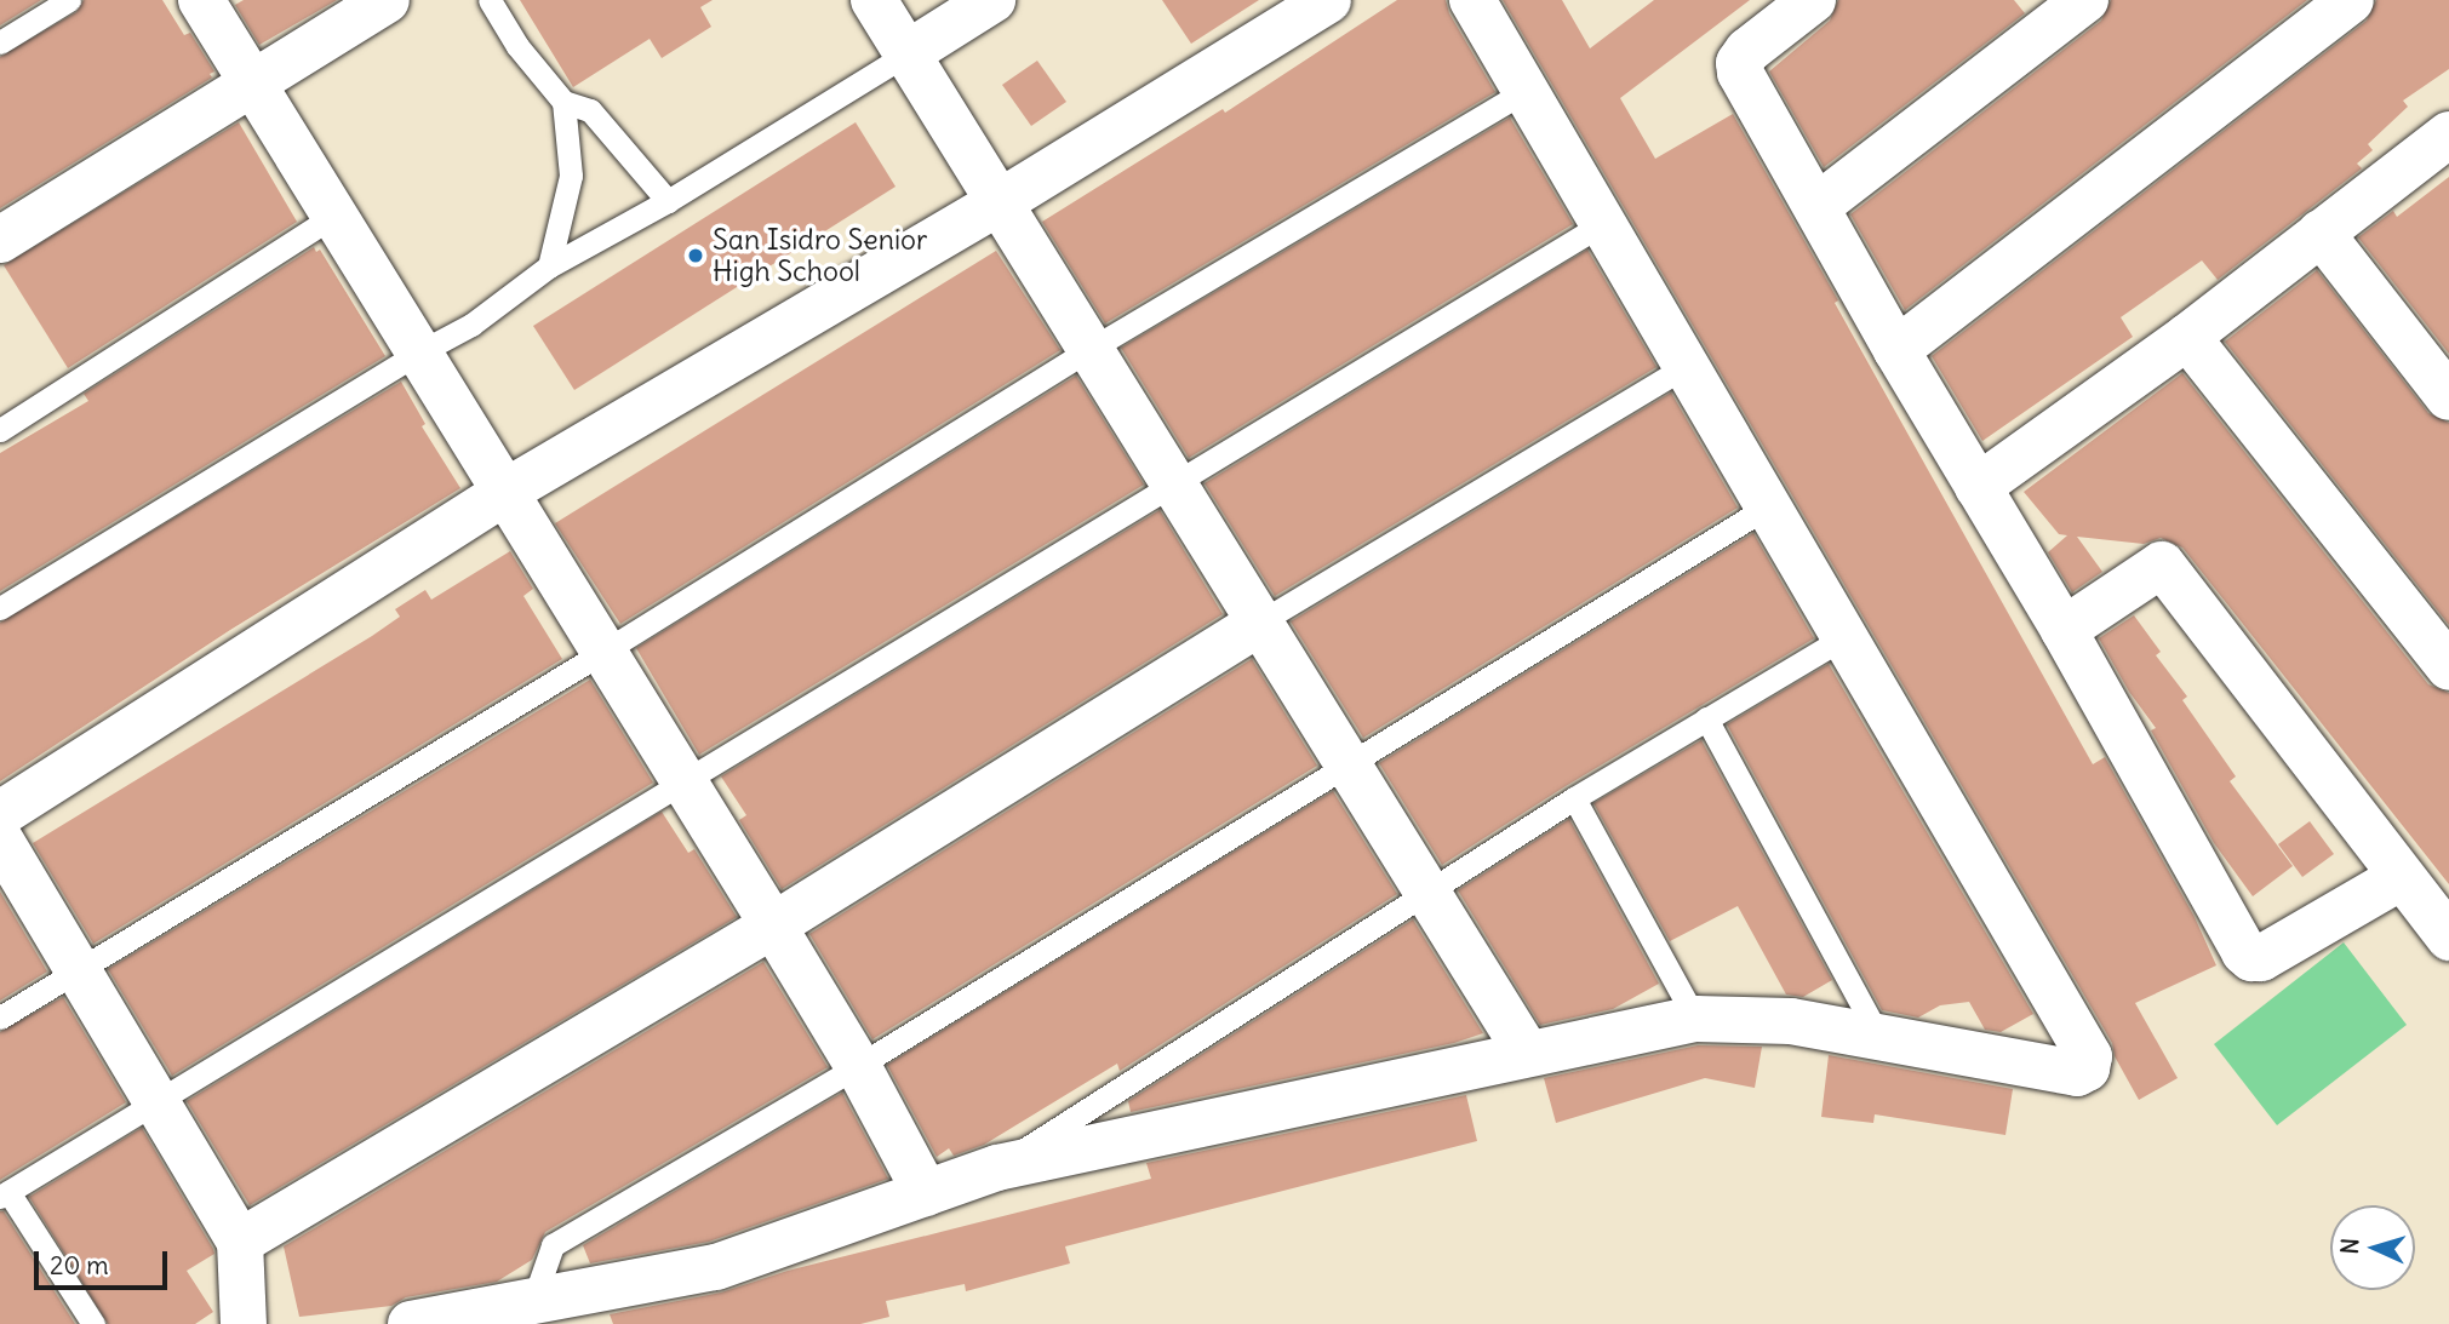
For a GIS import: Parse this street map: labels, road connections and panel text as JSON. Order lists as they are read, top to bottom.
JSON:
{
  "places": ["San Isidro Senior High School"],
  "scale_bar": "20 m",
  "north": "left"
}
